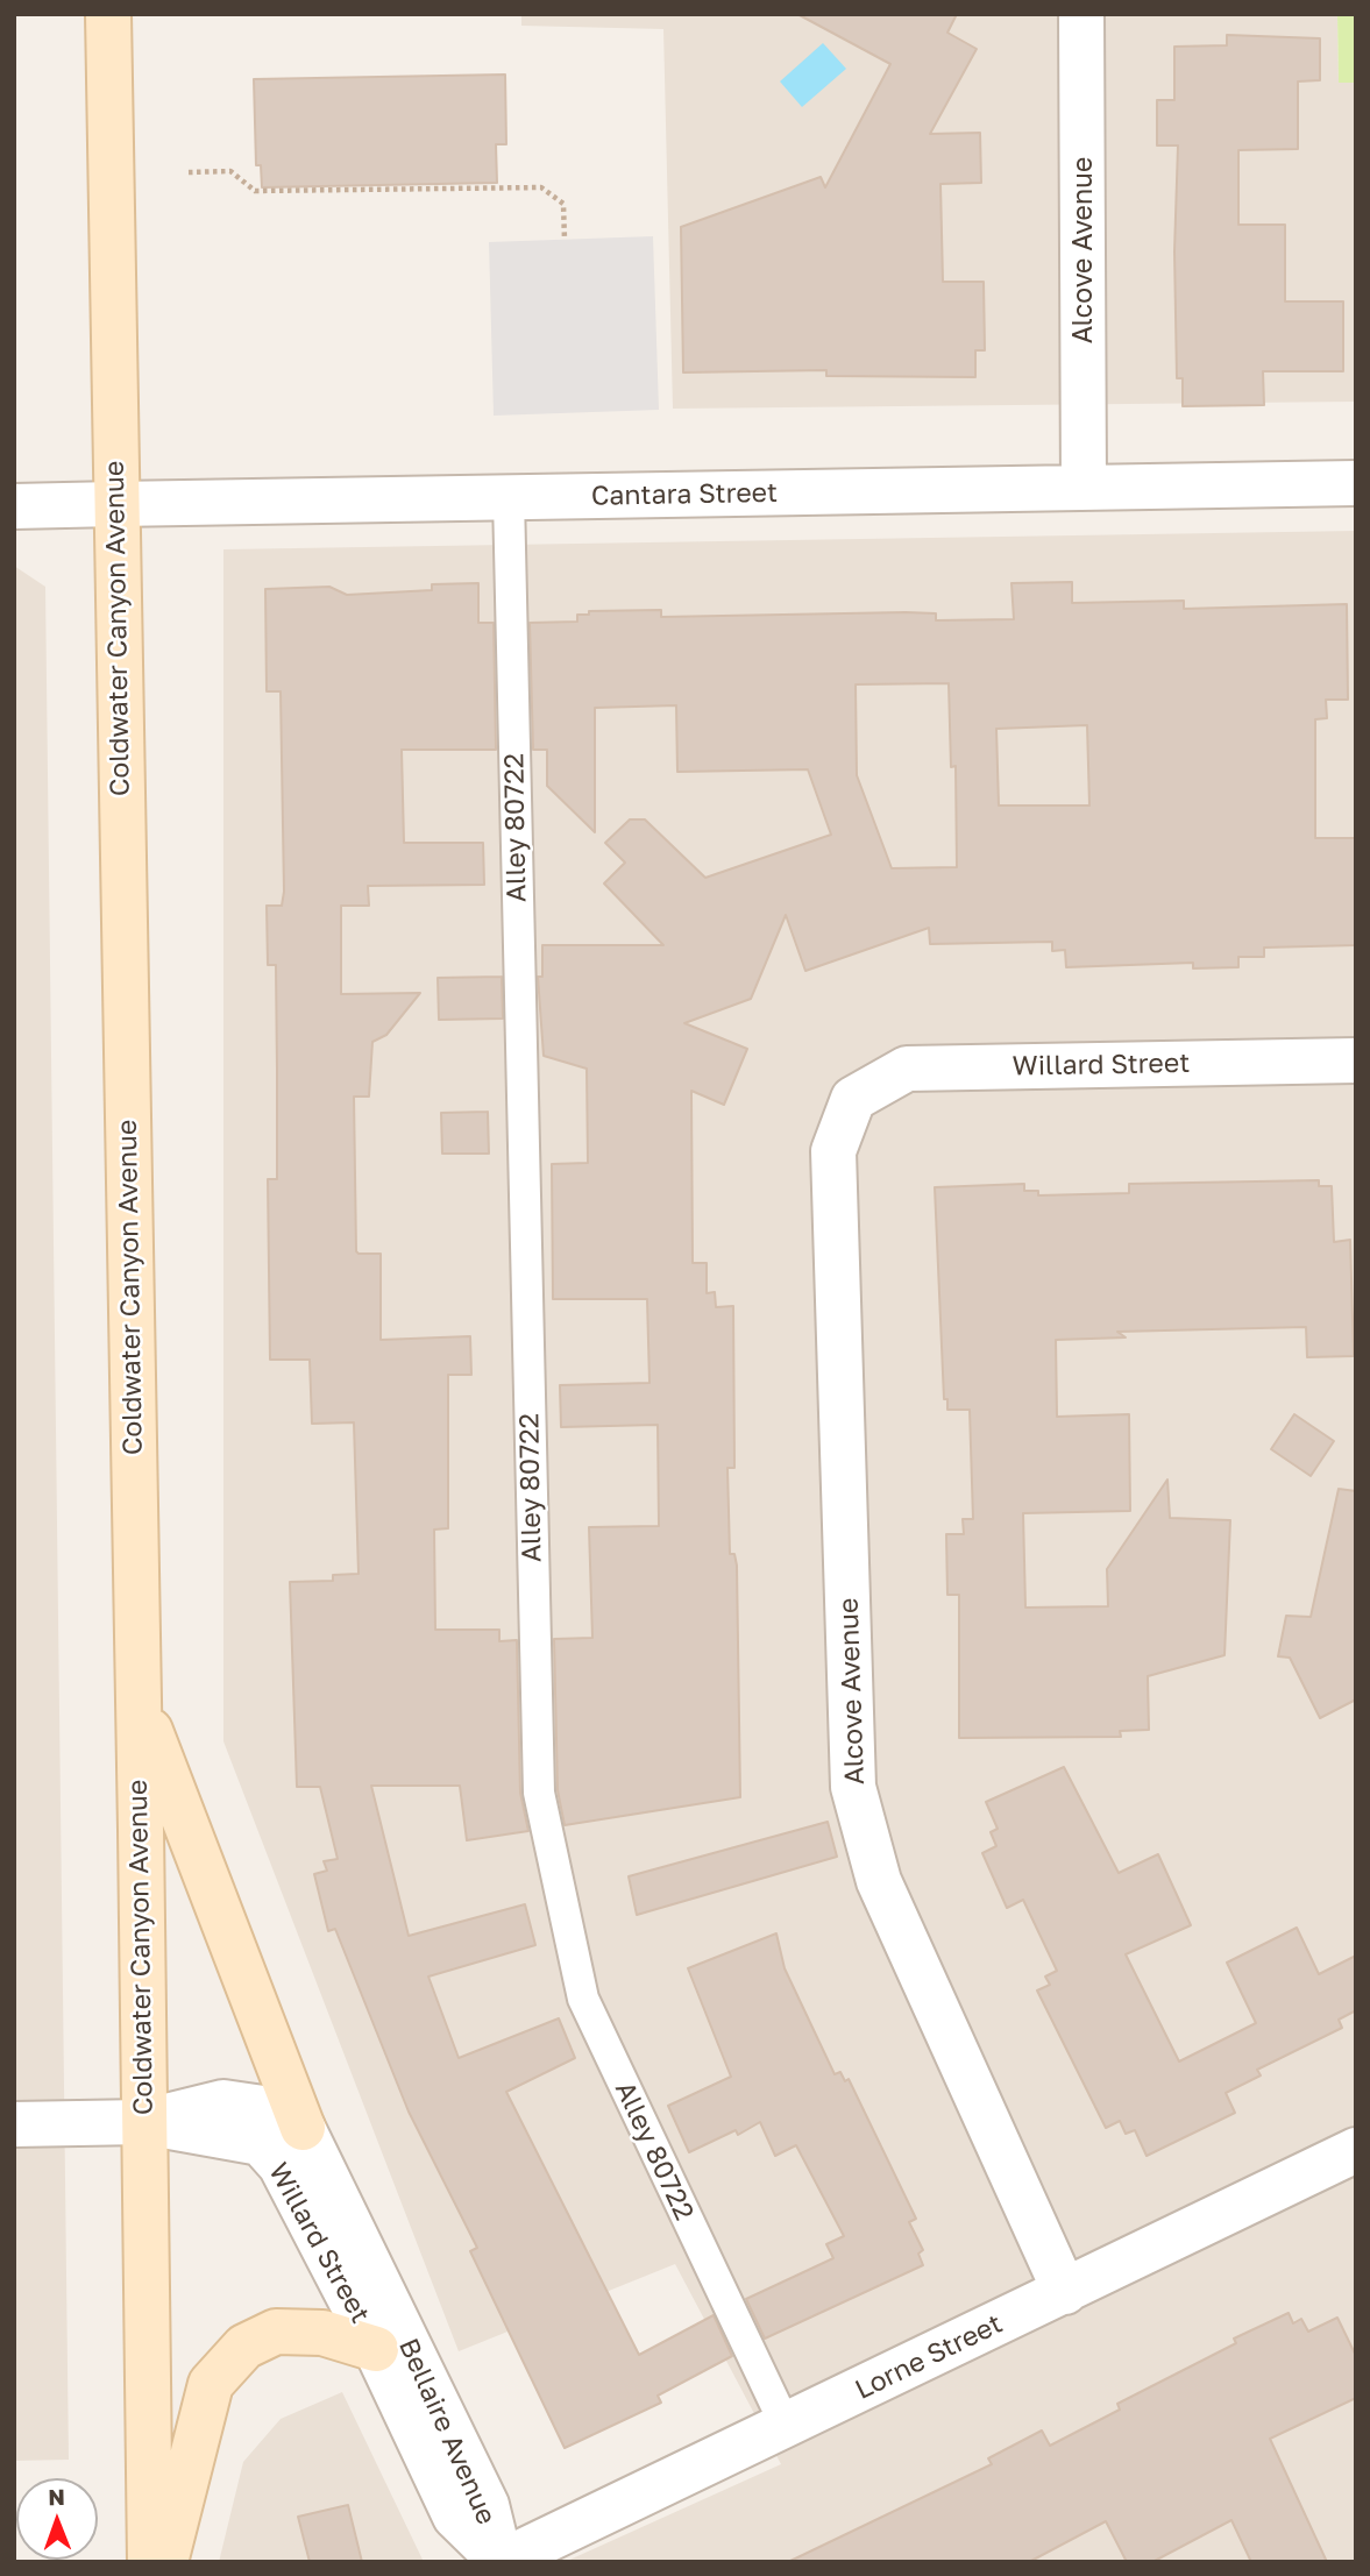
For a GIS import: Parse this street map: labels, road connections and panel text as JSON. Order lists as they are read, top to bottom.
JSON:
{
  "streets": {
    "main road": ["Coldwater Canyon Avenue"],
    "street": [
      "Alcove Avenue",
      "Cantara Street",
      "Willard Street",
      "Lorne Street",
      "Bellaire Avenue"
    ],
    "lane": ["Alley 80722"]
  },
  "crossings": [
    ["Alcove Avenue", "Cantara Street"],
    ["Alcove Avenue", "Willard Street"],
    ["Alcove Avenue", "Lorne Street"],
    ["Cantara Street", "Coldwater Canyon Avenue"],
    ["Cantara Street", "Alley 80722"],
    ["Coldwater Canyon Avenue", "Willard Street"],
    ["Alley 80722", "Lorne Street"],
    ["Willard Street", "Lorne Street"],
    ["Willard Street", "Bellaire Avenue"],
    ["Lorne Street", "Bellaire Avenue"]
  ],
  "north": "top"
}
